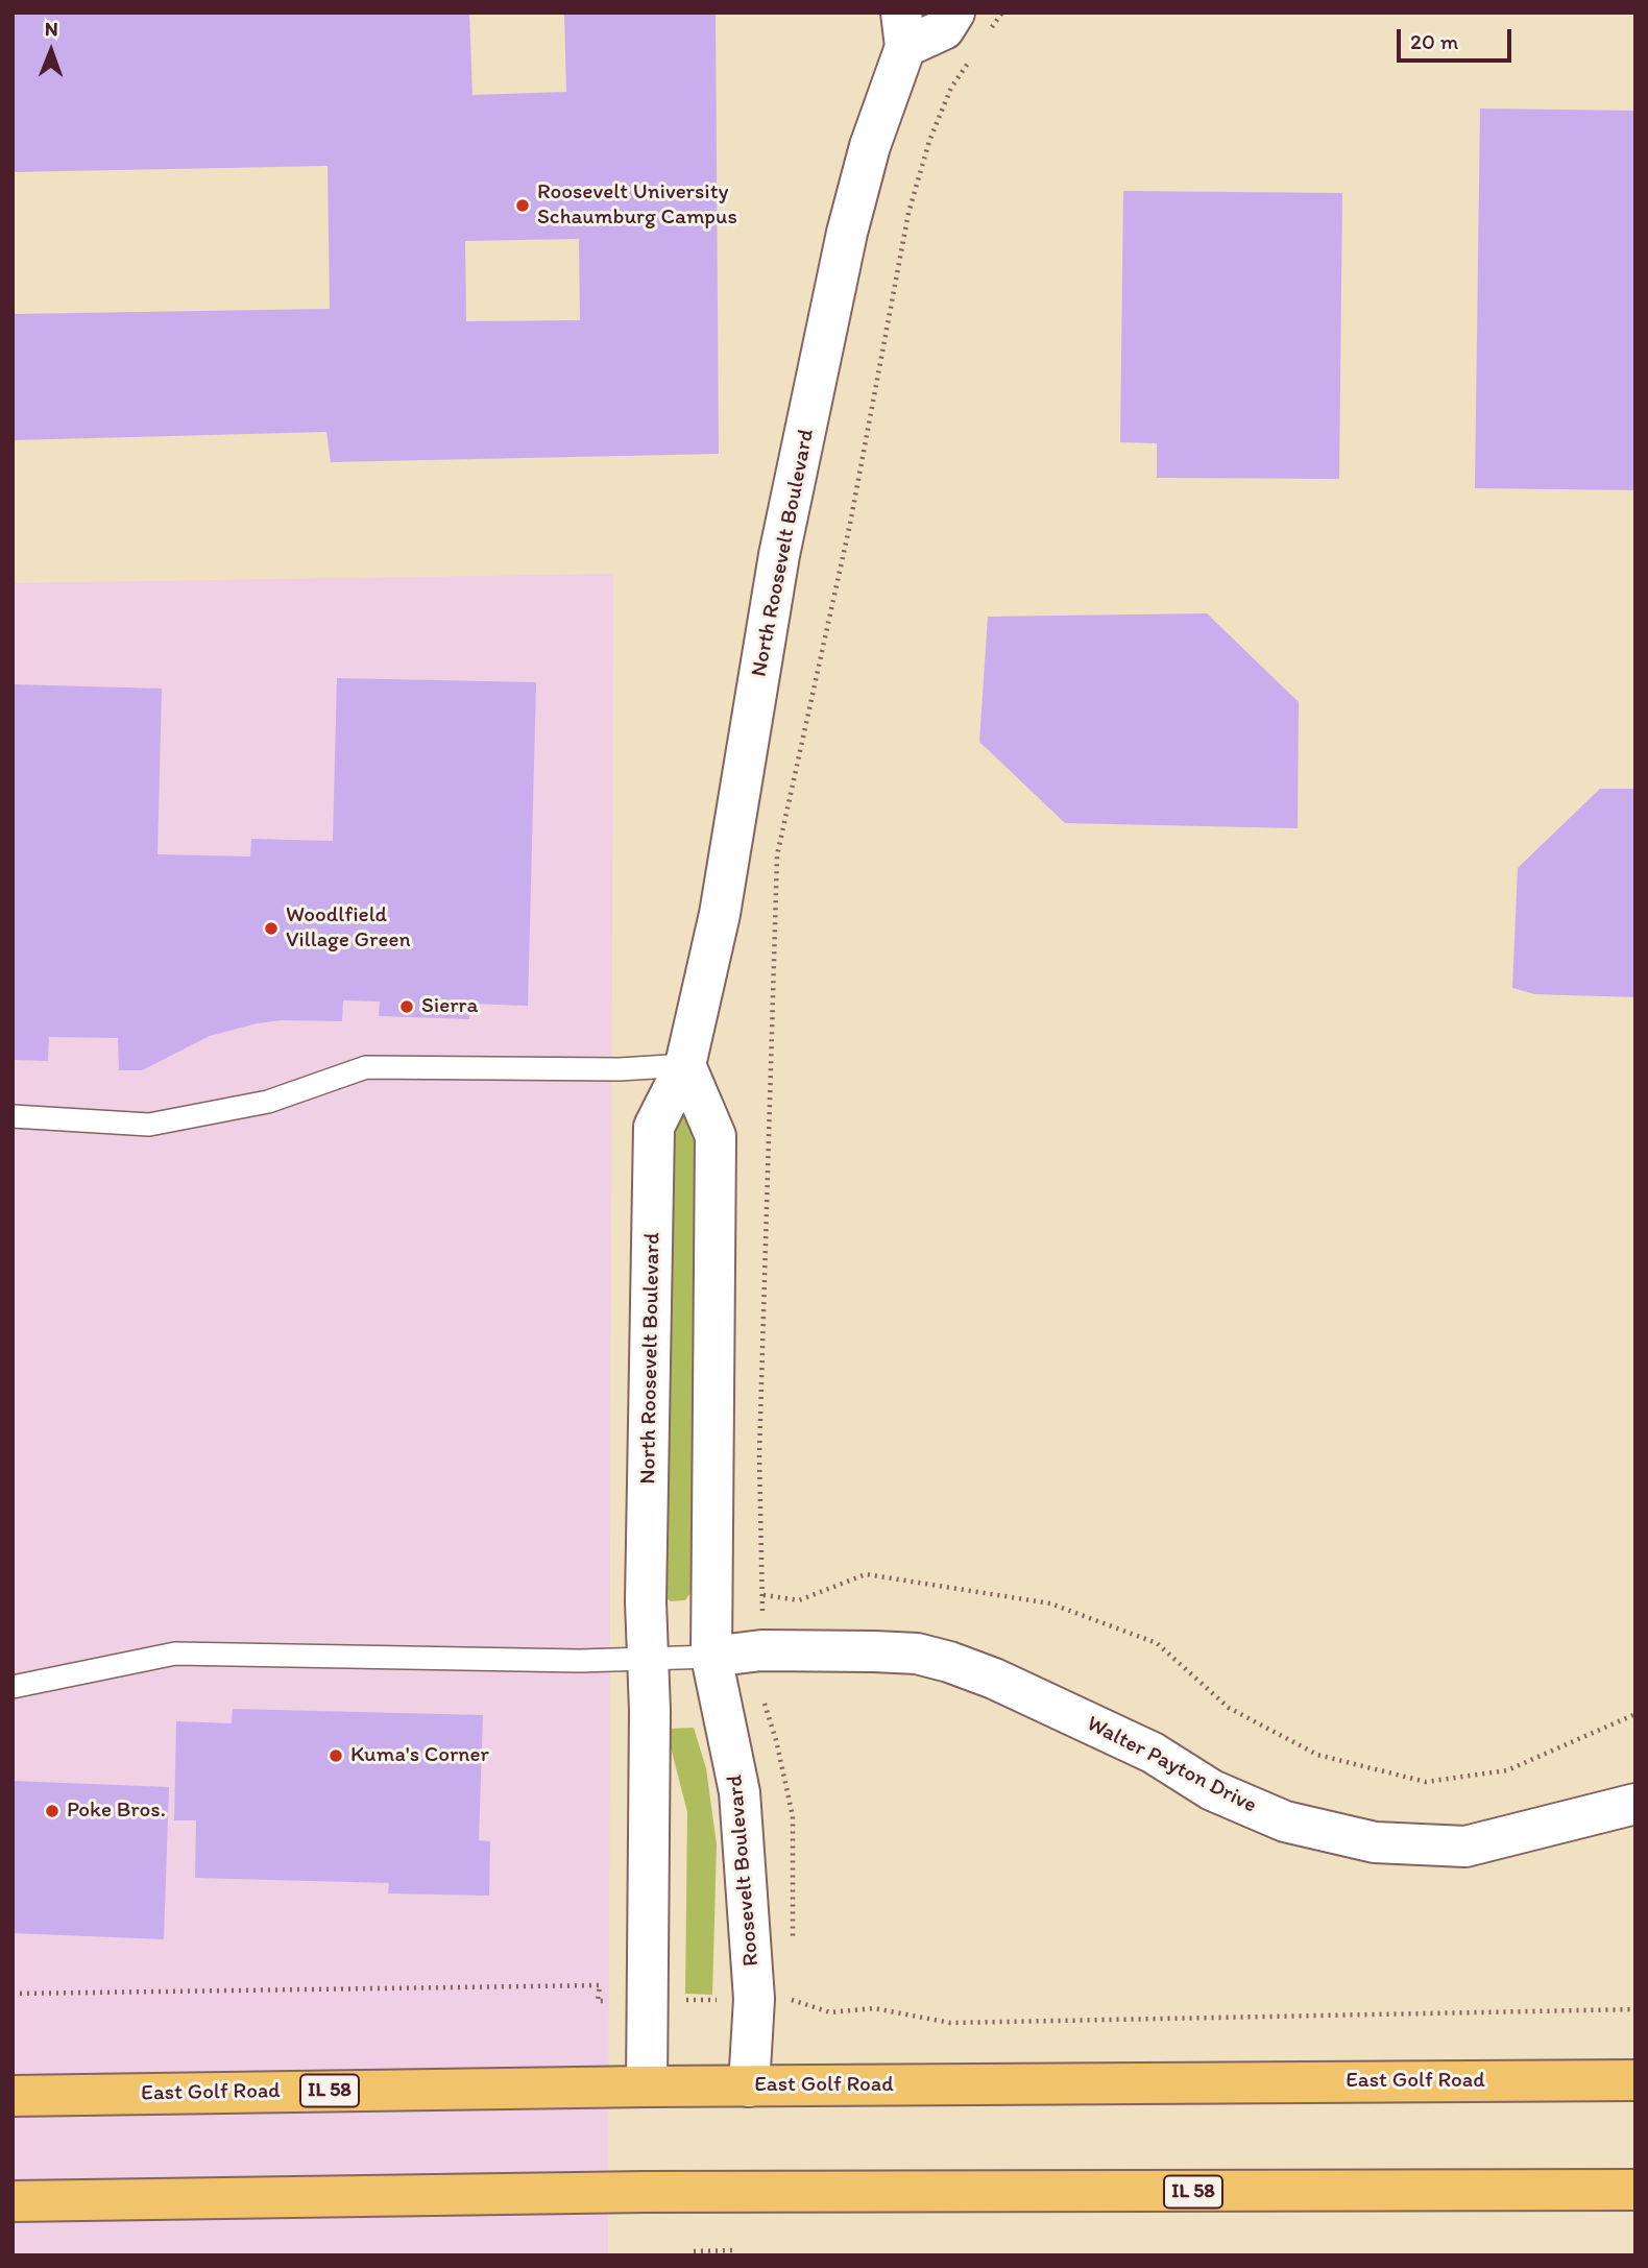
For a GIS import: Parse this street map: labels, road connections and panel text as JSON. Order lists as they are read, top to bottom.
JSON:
{
  "streets": {
    "main road": ["East Golf Road", "IL 58"],
    "street": ["North Roosevelt Boulevard", "Walter Payton Drive", "Roosevelt Boulevard"]
  },
  "crossings": [
    ["Walter Payton Drive", "Roosevelt Boulevard"],
    ["Roosevelt Boulevard", "East Golf Road"]
  ],
  "places": [
    "Roosevelt University Schaumburg Campus",
    "Woodlfield Village Green",
    "Sierra",
    "Kuma's Corner",
    "Poke Bros."
  ],
  "scale_bar": "20 m",
  "north": "top"
}
